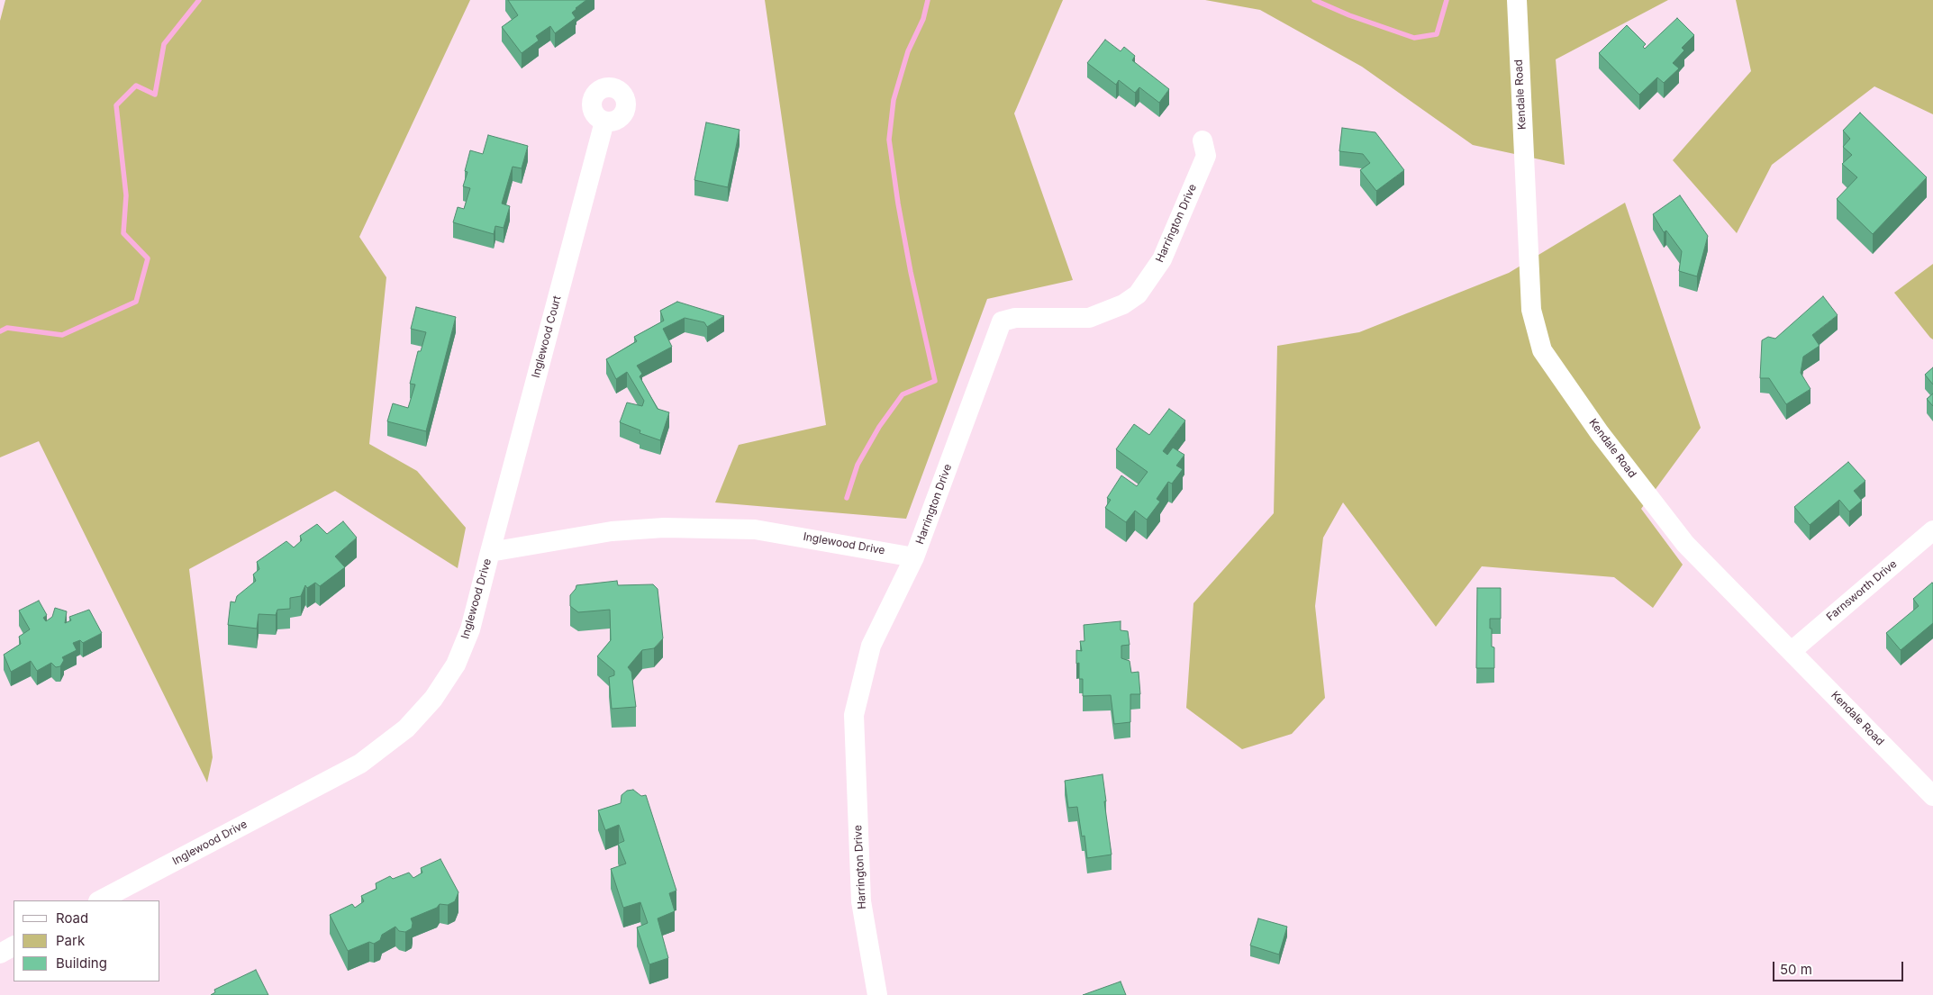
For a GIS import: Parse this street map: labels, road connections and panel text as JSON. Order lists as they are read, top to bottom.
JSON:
{
  "streets": {
    "street": [
      "Kendale Road",
      "Harrington Drive",
      "Inglewood Court",
      "Inglewood Drive",
      "Farnsworth Drive"
    ]
  },
  "crossings": [
    ["Kendale Road", "Farnsworth Drive"],
    ["Harrington Drive", "Inglewood Drive"],
    ["Inglewood Court", "Inglewood Drive"]
  ],
  "legend": ["Road", "Park", "Building"],
  "scale_bar": "50 m"
}
